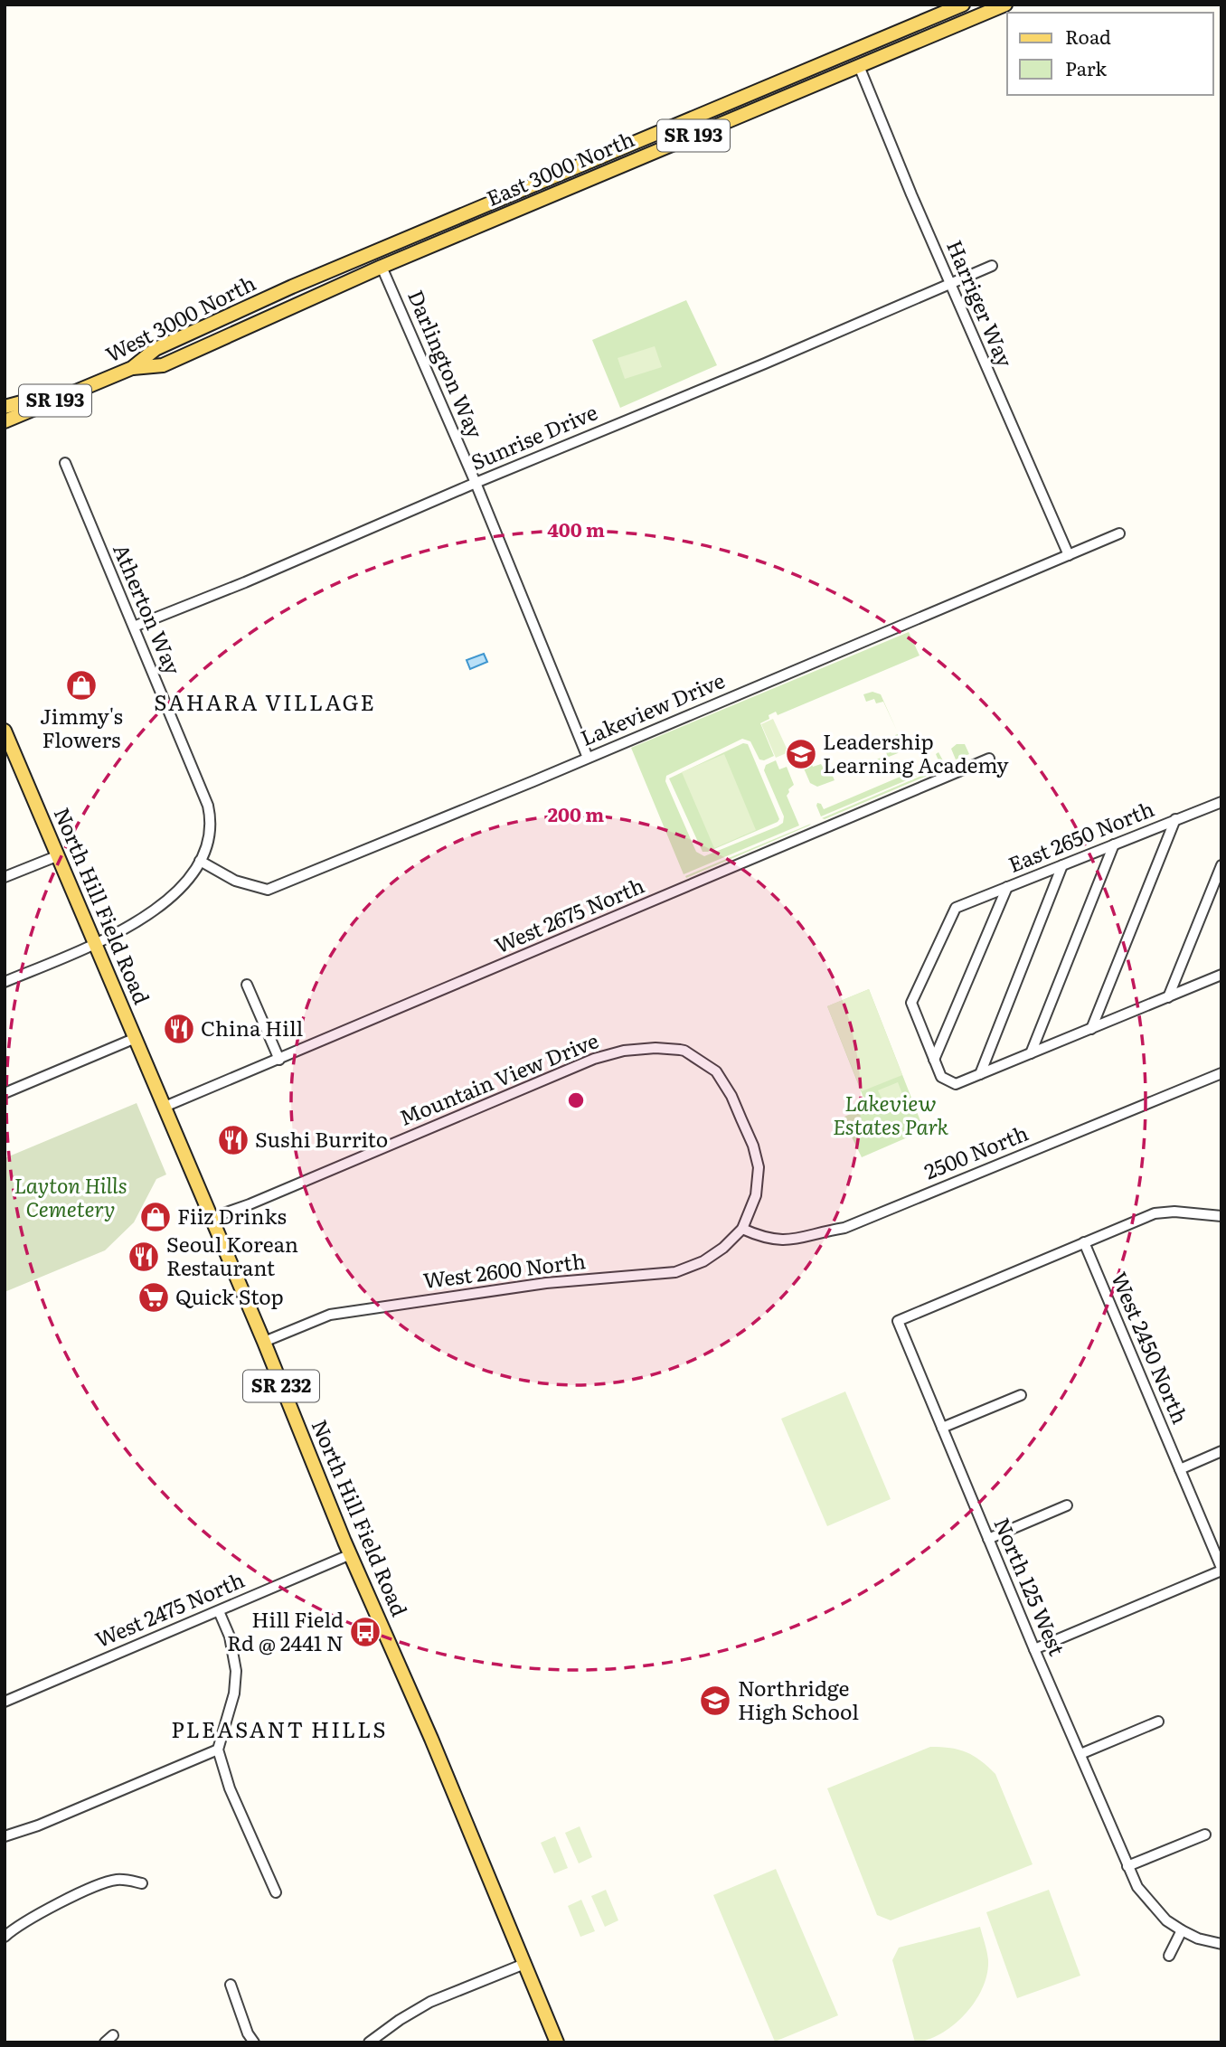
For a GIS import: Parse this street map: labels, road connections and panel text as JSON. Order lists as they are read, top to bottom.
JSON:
{
  "streets": {
    "main road": [
      "SR 193",
      "East 3000 North",
      "West 3000 North",
      "North Hill Field Road",
      "SR 232"
    ],
    "street": [
      "Harriger Way",
      "Darlington Way",
      "Sunrise Drive",
      "Atherton Way",
      "Lakeview Drive",
      "East 2650 North",
      "West 2675 North",
      "Mountain View Drive",
      "2500 North",
      "West 2600 North",
      "West 2450 North",
      "North 125 West",
      "West 2475 North"
    ]
  },
  "crossings": [
    ["East 3000 North", "Harriger Way"],
    ["East 3000 North", "West 3000 North"],
    ["East 3000 North", "Darlington Way"],
    ["Harriger Way", "Sunrise Drive"],
    ["Harriger Way", "Lakeview Drive"],
    ["Darlington Way", "Sunrise Drive"],
    ["Darlington Way", "Lakeview Drive"],
    ["Sunrise Drive", "Atherton Way"],
    ["Atherton Way", "Lakeview Drive"],
    ["North Hill Field Road", "West 2675 North"],
    ["North Hill Field Road", "Mountain View Drive"],
    ["North Hill Field Road", "West 2600 North"],
    ["North Hill Field Road", "West 2475 North"],
    ["Mountain View Drive", "2500 North"],
    ["Mountain View Drive", "West 2600 North"],
    ["2500 North", "West 2600 North"],
    ["West 2450 North", "North 125 West"]
  ],
  "districts": ["SAHARA VILLAGE", "PLEASANT HILLS"],
  "parks": ["Lakeview Estates Park", "Layton Hills Cemetery"],
  "places": {
    "shop": ["Jimmy's Flowers", "Fiiz Drinks"],
    "school or university": ["Leadership Learning Academy", "Northridge High School"],
    "restaurant": ["China Hill", "Sushi Burrito", "Seoul Korean Restaurant"],
    "supermarket": ["Quick Stop"],
    "bus stop": ["Hill Field Rd @ 2441 N"]
  },
  "legend": ["Road", "Park"],
  "rings": ["400 m", "200 m"]
}
